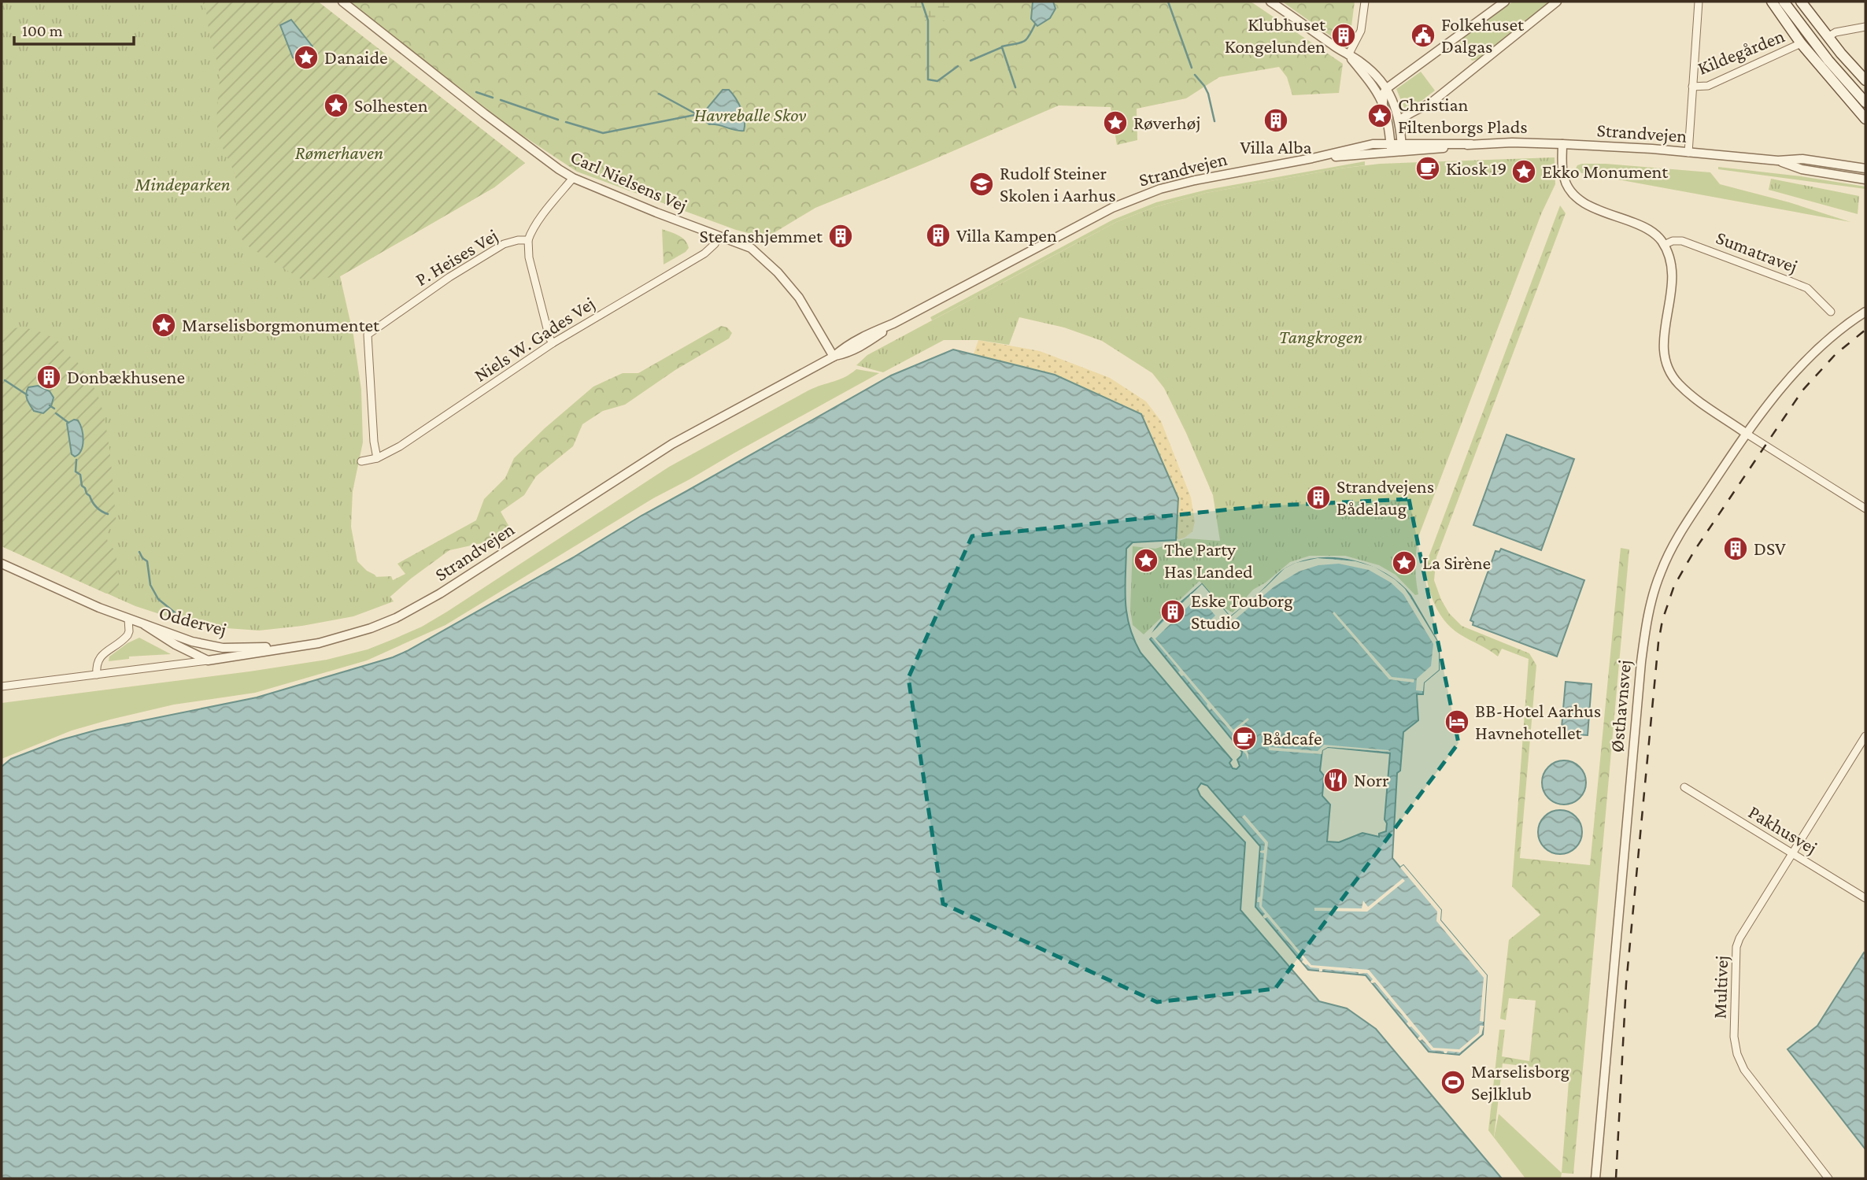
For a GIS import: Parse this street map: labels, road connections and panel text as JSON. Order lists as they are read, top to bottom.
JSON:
{
  "streets": {
    "street": [
      "Kildegården",
      "Strandvejen",
      "Carl Nielsens Vej",
      "Sumatravej",
      "P. Heises Vej",
      "Niels W. Gades Vej",
      "Oddervej",
      "Østhavnsvej",
      "Pakhusvej",
      "Multivej"
    ]
  },
  "crossings": [
    ["Strandvejen", "Carl Nielsens Vej"],
    ["Strandvejen", "Oddervej"],
    ["Carl Nielsens Vej", "P. Heises Vej"],
    ["Carl Nielsens Vej", "Niels W. Gades Vej"],
    ["P. Heises Vej", "Niels W. Gades Vej"],
    ["Pakhusvej", "Multivej"]
  ],
  "parks": [
    "Havreballe Skov",
    "Rømerhaven",
    "Mindeparken",
    "Tangkrogen"
  ],
  "places": {
    "building": [
      "Klubhuset Kongelunden",
      "Villa Alba",
      "Villa Kampen",
      "Stefanshjemmet",
      "Donbækhusene",
      "Strandvejens Bådelaug",
      "DSV",
      "Eske Touborg Studio"
    ],
    "public building": ["Folkehuset Dalgas"],
    "place": [
      "Danaide",
      "Solhesten",
      "Christian Filtenborgs Plads",
      "Røverhøj",
      "Ekko Monument",
      "Marselisborgmonumentet",
      "The Party Has Landed",
      "La Sirène"
    ],
    "cafe": ["Kiosk 19", "Bådcafe"],
    "school or university": ["Rudolf Steiner Skolen i Aarhus"],
    "hotel": ["BB-Hotel Aarhus Havnehotellet"],
    "restaurant": ["Norr"],
    "sports": ["Marselisborg Sejlklub"]
  },
  "scale_bar": "100 m"
}
